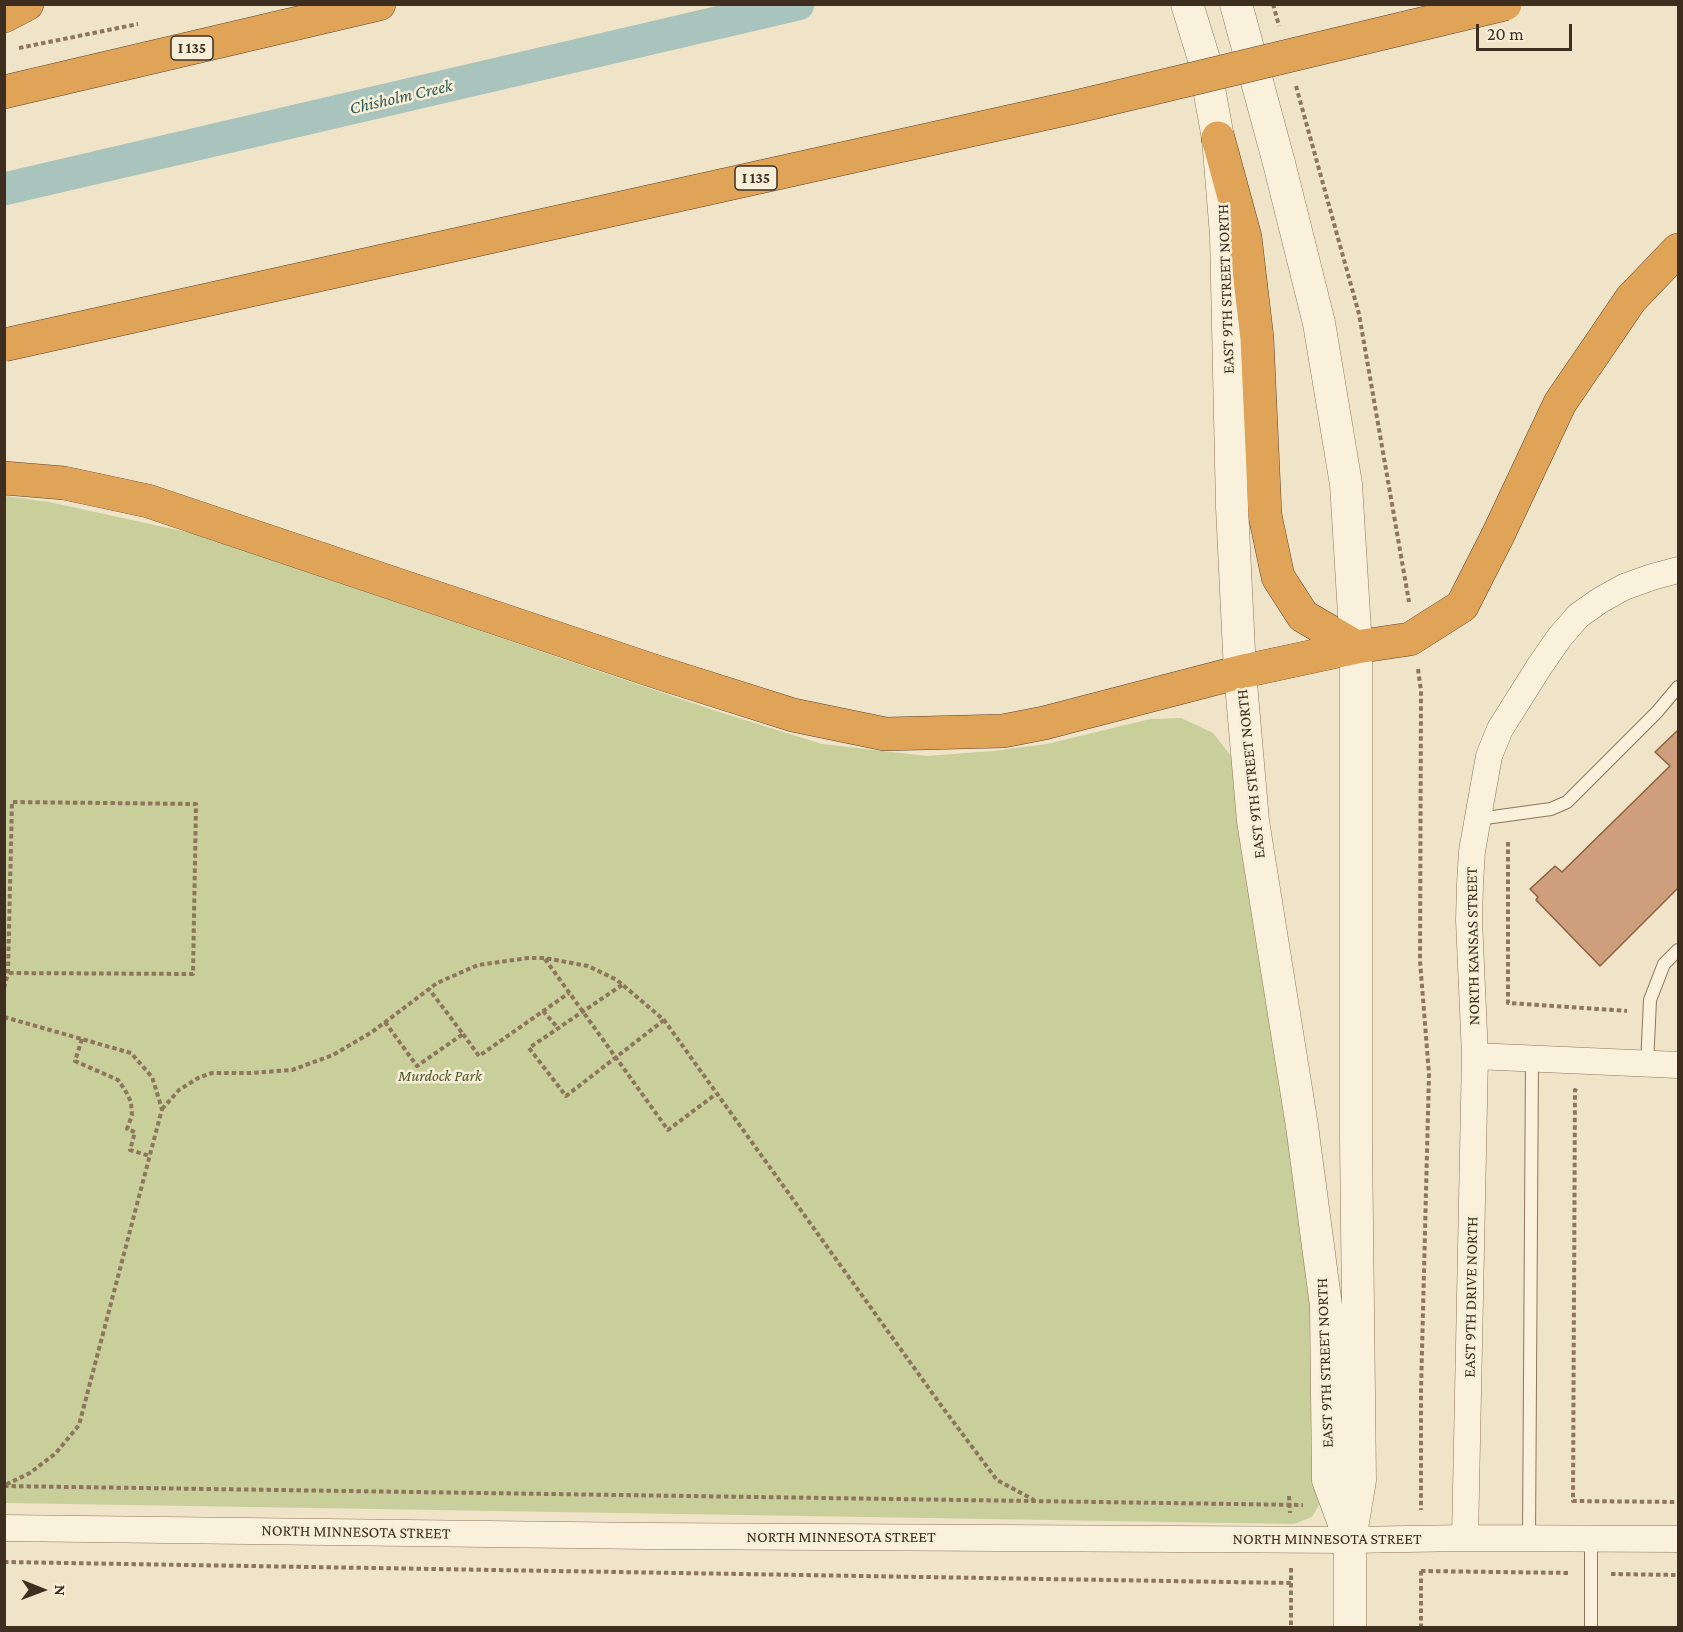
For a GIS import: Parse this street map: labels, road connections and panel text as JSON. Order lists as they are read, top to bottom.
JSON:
{
  "streets": {
    "highway": ["I 135"],
    "street": [
      "EAST 9TH STREET NORTH",
      "NORTH KANSAS STREET",
      "EAST 9TH DRIVE NORTH",
      "NORTH MINNESOTA STREET"
    ]
  },
  "crossings": [
    ["EAST 9TH STREET NORTH", "NORTH MINNESOTA STREET"],
    ["NORTH KANSAS STREET", "EAST 9TH DRIVE NORTH"],
    ["EAST 9TH DRIVE NORTH", "NORTH MINNESOTA STREET"]
  ],
  "water": ["Chisholm Creek"],
  "parks": ["Murdock Park"],
  "scale_bar": "20 m",
  "north": "right"
}
